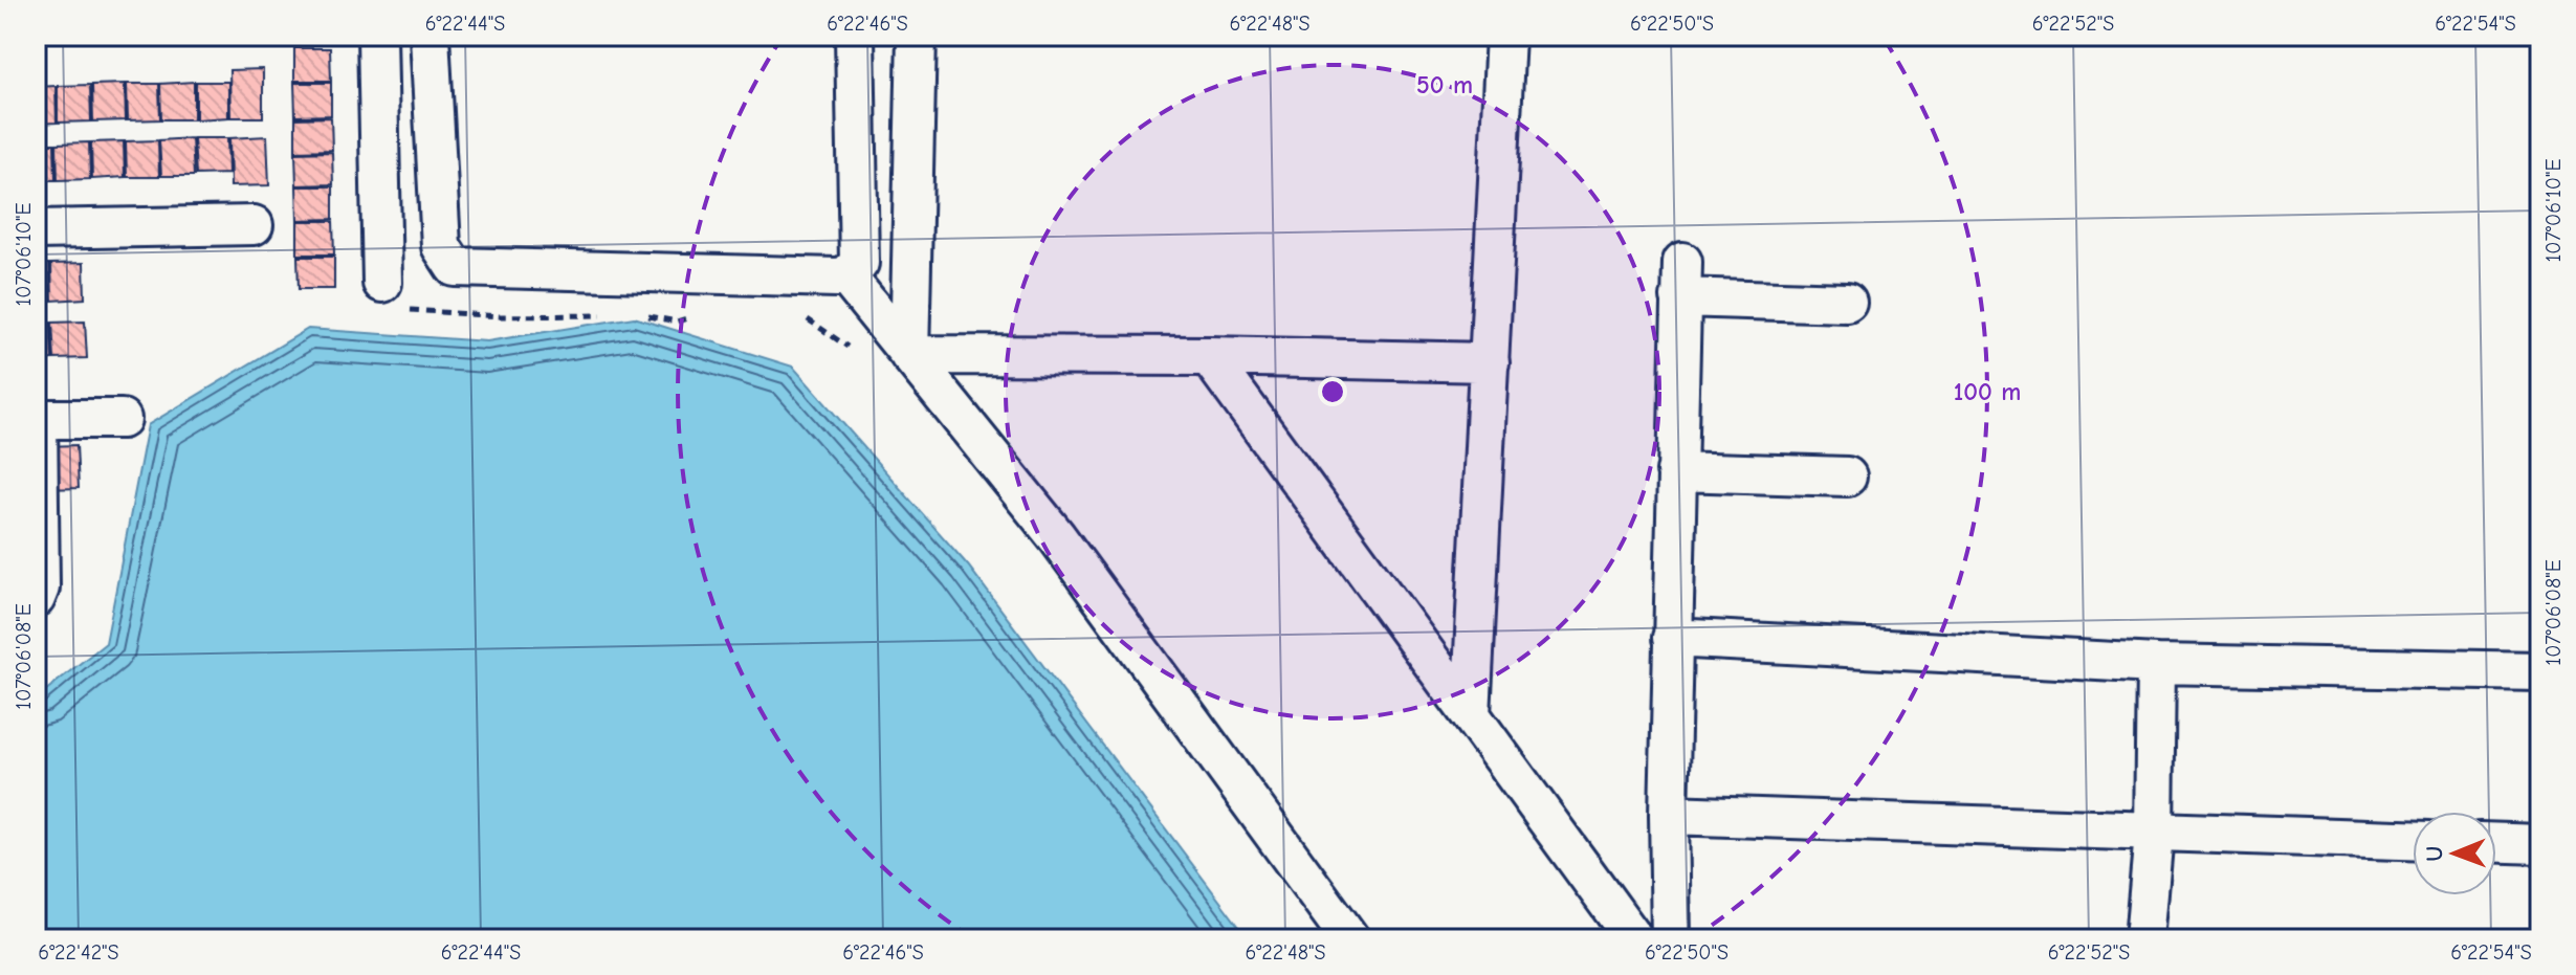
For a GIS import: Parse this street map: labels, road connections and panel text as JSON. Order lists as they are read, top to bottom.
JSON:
{
  "north": "left",
  "coordinates": [
    "6°22'44\"S",
    "6°22'46\"S",
    "6°22'48\"S",
    "6°22'50\"S",
    "6°22'52\"S",
    "6°22'54\"S",
    "107°06'10\"E",
    "107°06'08\"E",
    "6°22'42\"S"
  ],
  "rings": ["50 m", "100 m"]
}
